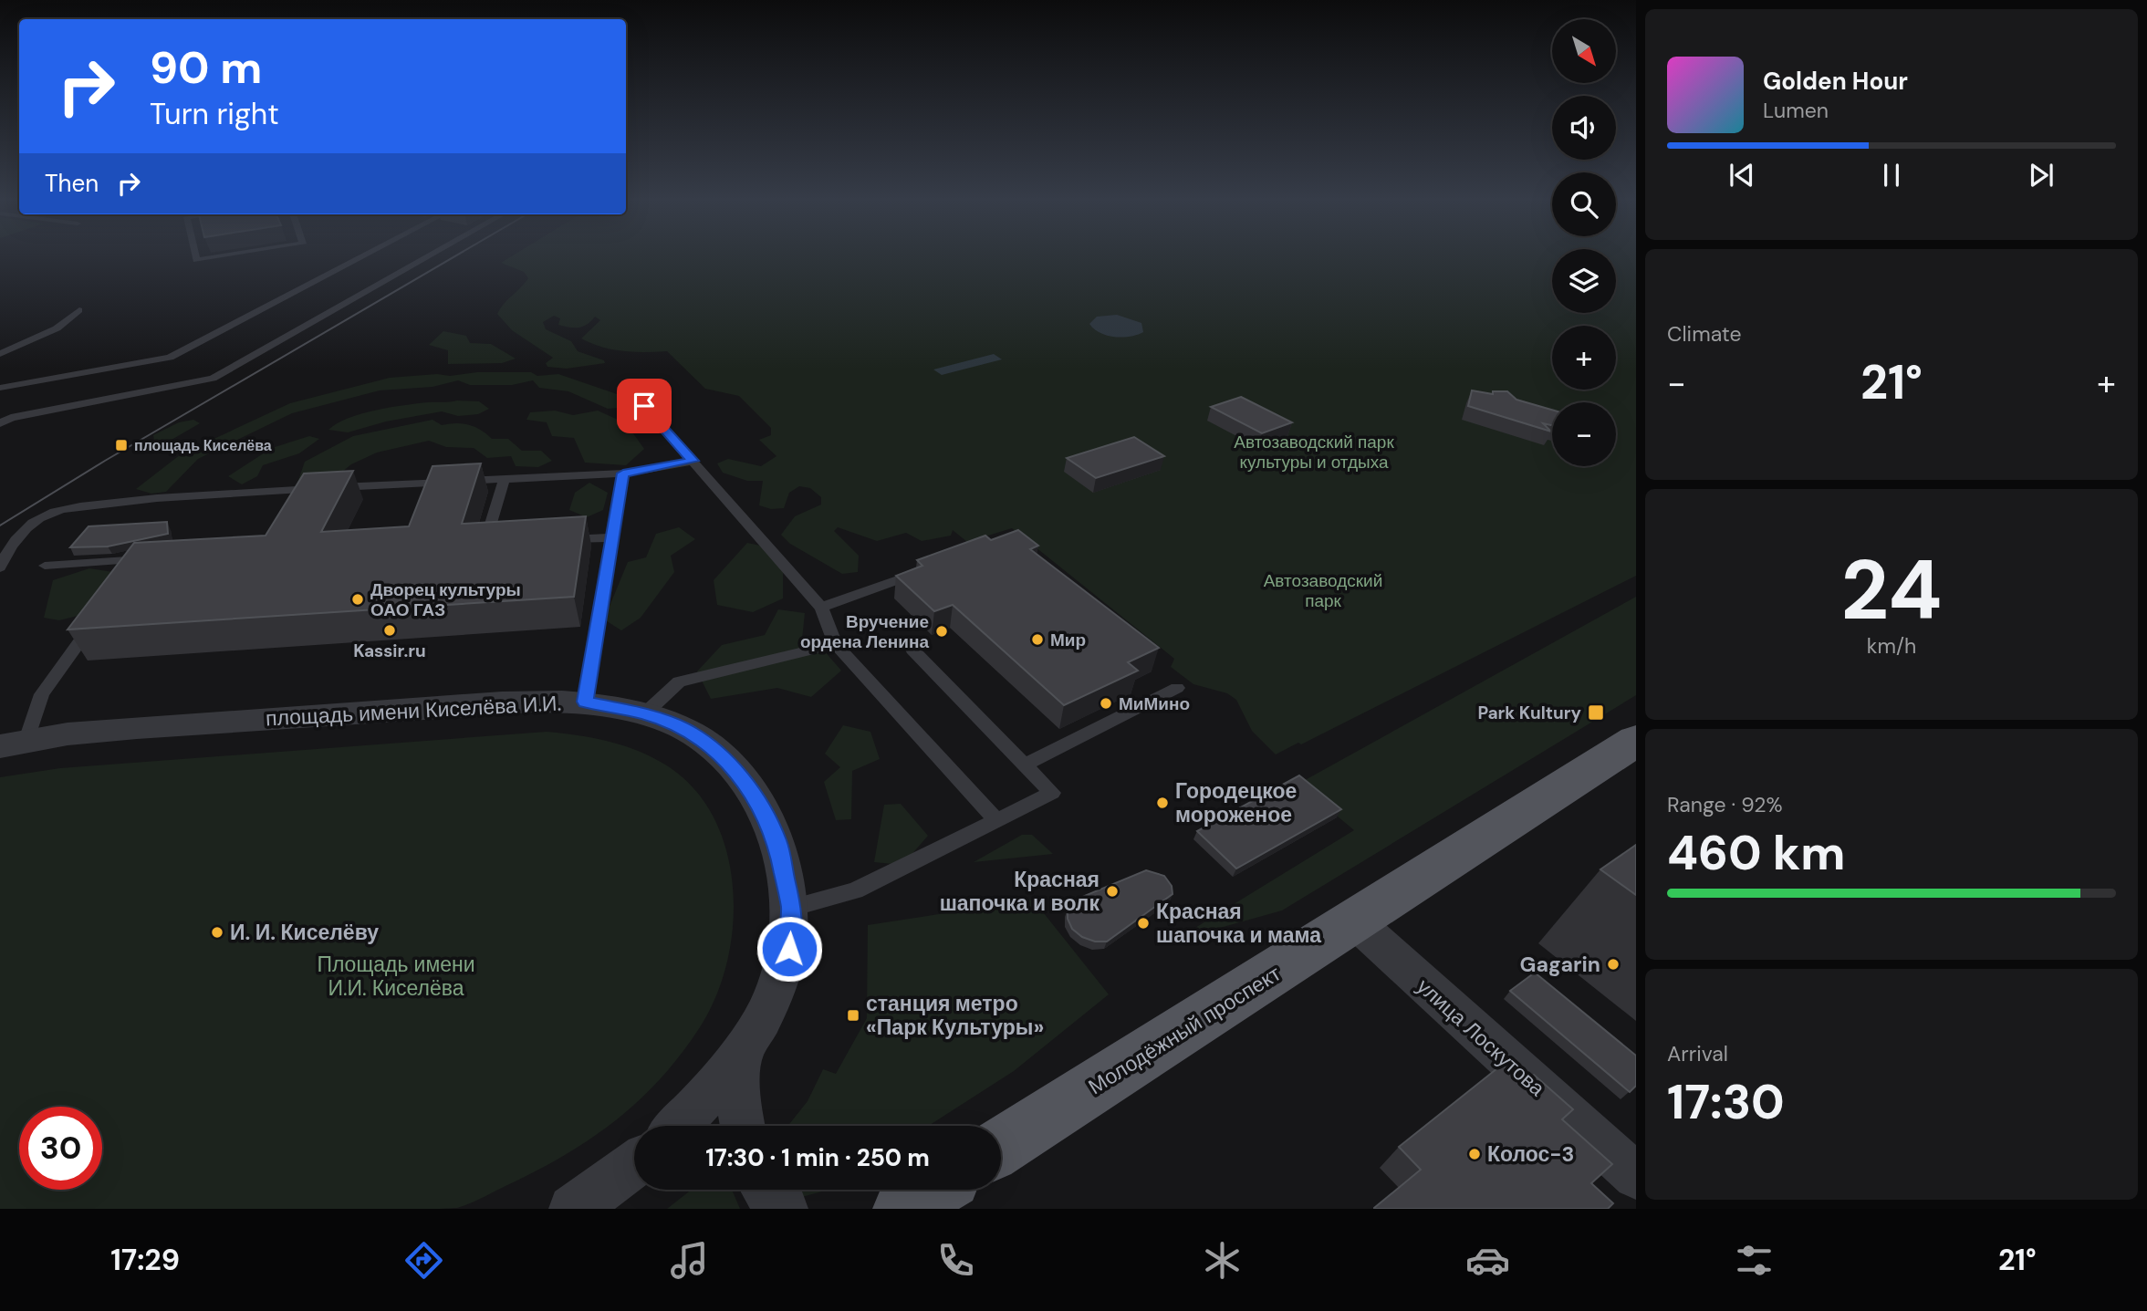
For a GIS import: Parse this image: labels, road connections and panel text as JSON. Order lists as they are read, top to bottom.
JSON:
{
  "streets": {
    "main road": ["Молодёжный проспект"],
    "street": ["площадь имени Киселёва И.И.", "улица Лоскутова"]
  },
  "crossings": [
    ["Молодёжный проспект", "улица Лоскутова"]
  ],
  "parks": ["Автозаводский парк культуры и отдыха", "Автозаводский парк", "Площадь имени И.И. Киселёва"],
  "places": {
    "transit": ["площадь Киселёва", "Park Kultury", "станция метро «Парк Культуры»"],
    "other": [
      "Дворец культуры ОАО ГАЗ",
      "Kassir.ru",
      "Вручение ордена Ленина",
      "Мир",
      "МиМино",
      "Городецкое мороженое",
      "Красная шапочка и волк",
      "Красная шапочка и мама",
      "И. И. Киселёву",
      "Gagarin",
      "Колос-3"
    ]
  },
  "north": "bottom right",
  "page": {
    "map_buttons": ["+", "−"],
    "turn": ["90 m", "Turn right"],
    "song": ["Golden Hour", "Lumen"],
    "then": "Then",
    "tile": [
      "Climate",
      ["24", "km/h"],
      ["Range · 92%", "460 km"],
      ["Arrival", "17:30"]
    ],
    "heat": ["−", "21°", "+"],
    "limit": "30",
    "trip": "17:30 · 1 min · 250 m",
    "tabs": ["17:29", "21°"]
  }
}
